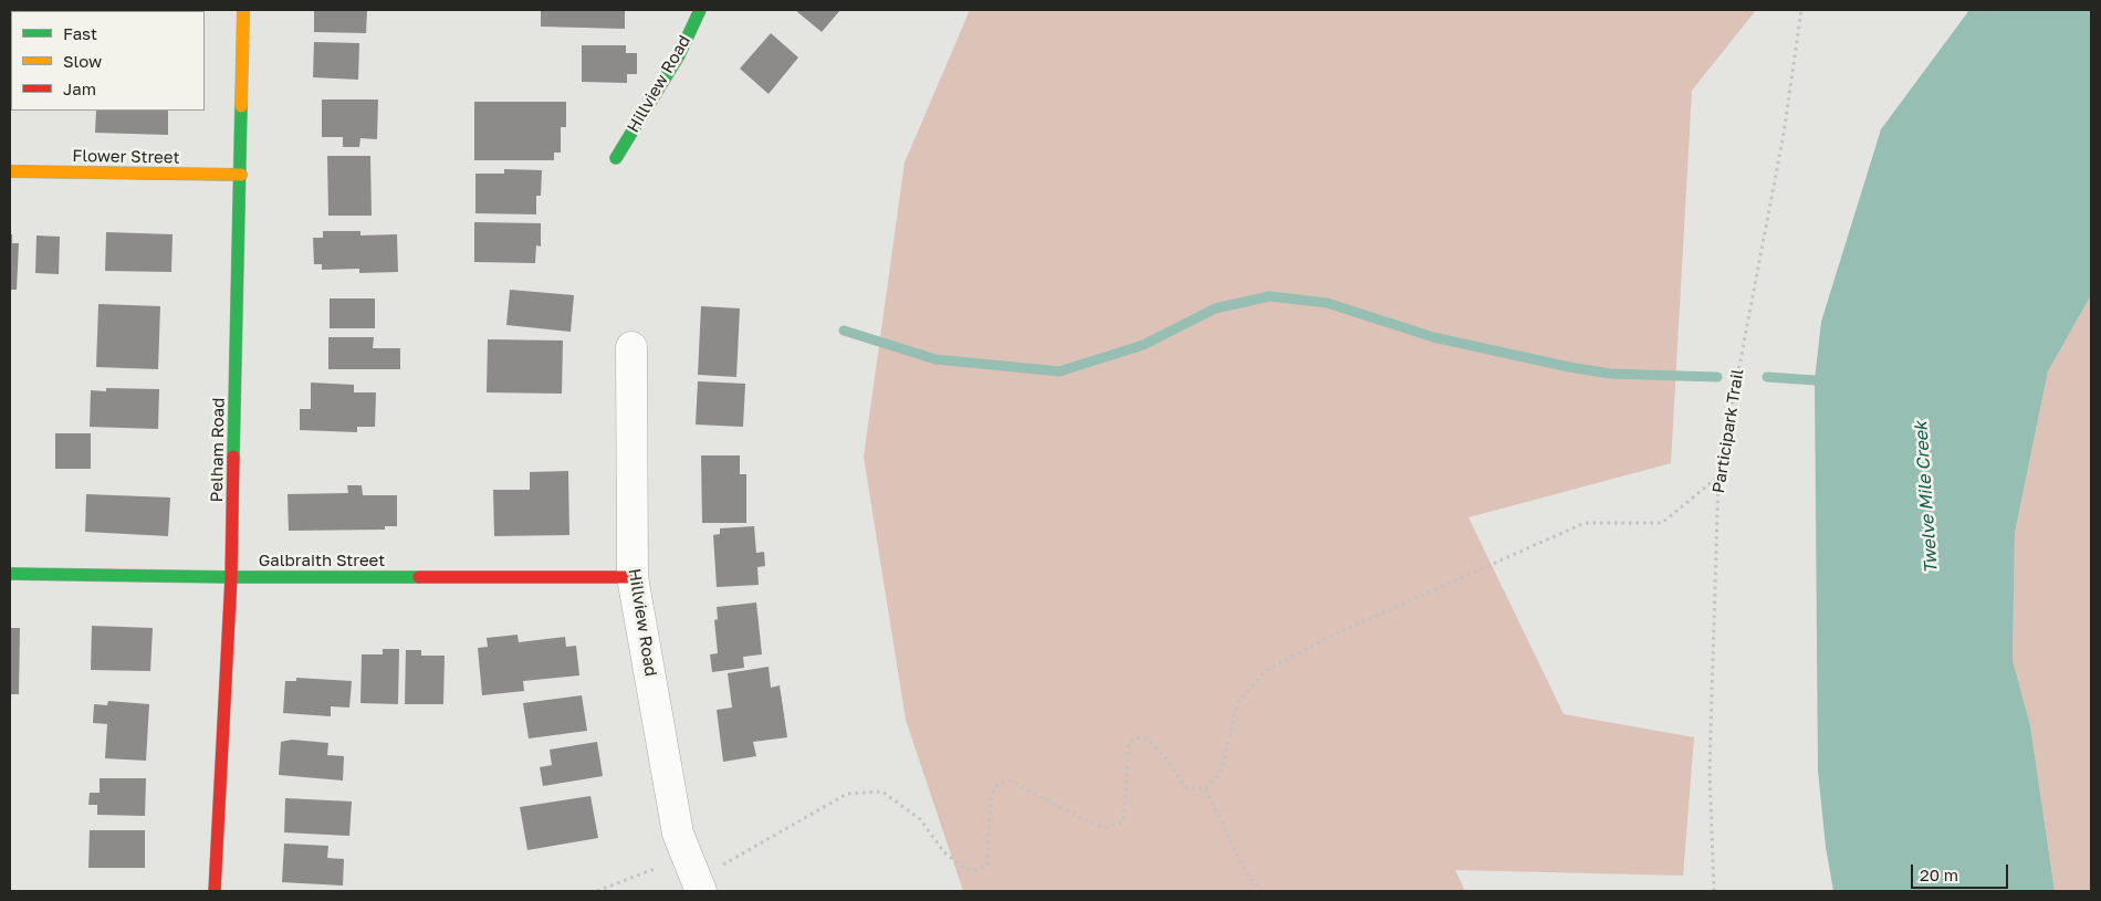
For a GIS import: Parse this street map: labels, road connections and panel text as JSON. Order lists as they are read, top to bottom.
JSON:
{
  "streets": {
    "street": [
      "Hillview Road",
      "Flower Street",
      "Pelham Road",
      "Galbraith Street"
    ],
    "path": ["Participark Trail"]
  },
  "crossings": [
    ["Hillview Road", "Galbraith Street"],
    ["Flower Street", "Pelham Road"],
    ["Pelham Road", "Galbraith Street"]
  ],
  "water": ["Twelve Mile Creek"],
  "legend": ["Fast", "Slow", "Jam"],
  "scale_bar": "20 m"
}
